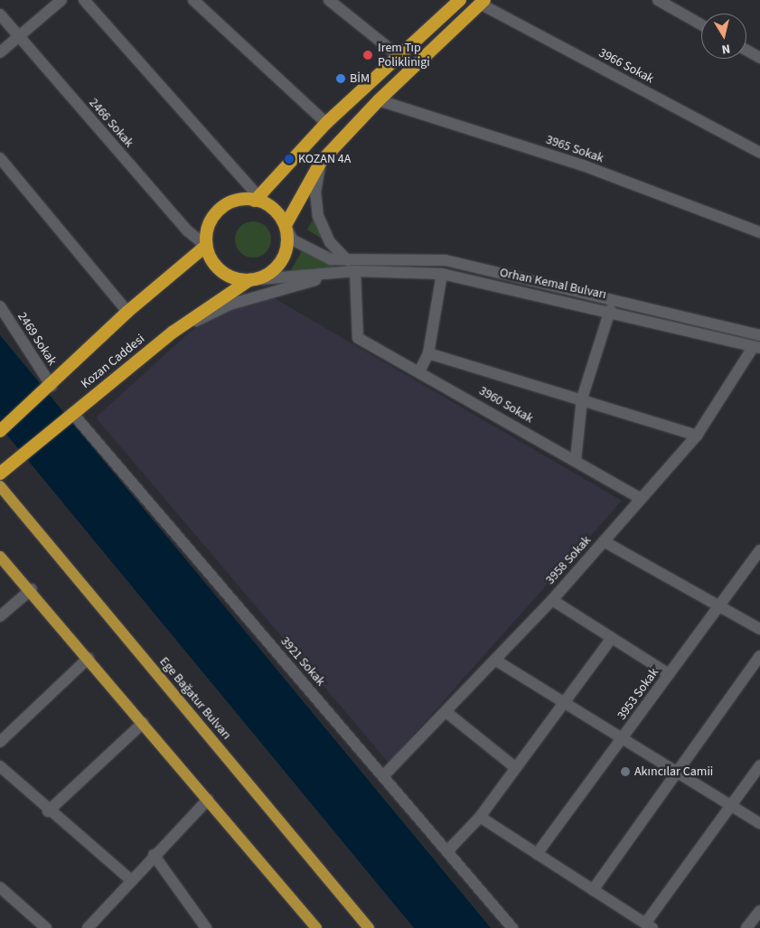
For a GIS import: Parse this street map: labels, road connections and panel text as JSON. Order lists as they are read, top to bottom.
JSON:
{
  "streets": {
    "highway": ["Kozan Caddesi"],
    "main road": ["Ege Bağatur Bulvarı"],
    "street": [
      "3966 Sokak",
      "2466 Sokak",
      "3965 Sokak",
      "Orhan Kemal Bulvarı",
      "2469 Sokak",
      "3960 Sokak",
      "3958 Sokak",
      "3921 Sokak",
      "3953 Sokak"
    ]
  },
  "crossings": [
    ["2466 Sokak", "Orhan Kemal Bulvarı"],
    ["2466 Sokak", "Kozan Caddesi"],
    ["Orhan Kemal Bulvarı", "Kozan Caddesi"],
    ["Orhan Kemal Bulvarı", "3960 Sokak"],
    ["Orhan Kemal Bulvarı", "3958 Sokak"],
    ["2469 Sokak", "Kozan Caddesi"],
    ["Kozan Caddesi", "3921 Sokak"],
    ["3960 Sokak", "3958 Sokak"],
    ["3958 Sokak", "3921 Sokak"]
  ],
  "places": [
    "Irem Tıp Poliklinigi",
    "BİM",
    "KOZAN 4A",
    "Akıncılar Camii"
  ],
  "north": "bottom"
}
